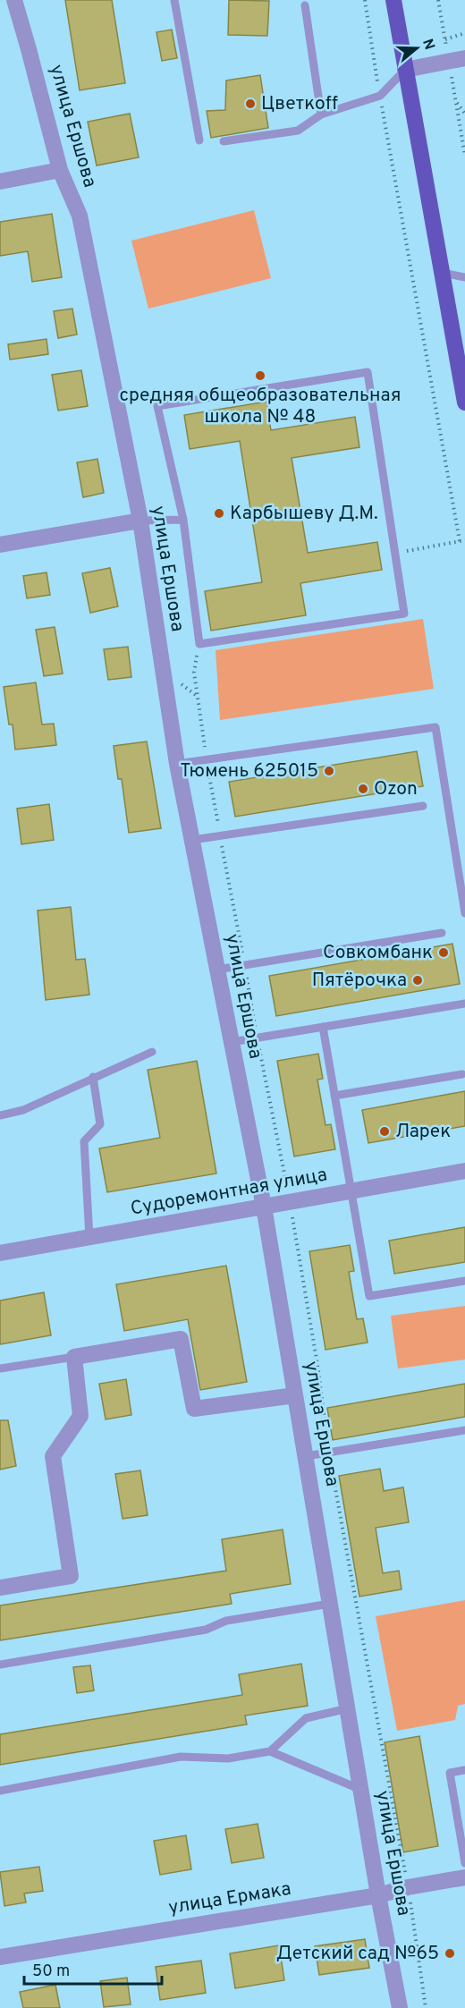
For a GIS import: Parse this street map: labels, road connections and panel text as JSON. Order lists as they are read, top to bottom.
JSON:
{
  "streets": {
    "street": ["улица Ершова", "Судоремонтная улица", "улица Ермака"]
  },
  "crossings": [
    ["улица Ершова", "Судоремонтная улица"],
    ["улица Ершова", "улица Ермака"]
  ],
  "places": [
    "Цветкоff",
    "средняя общеобразовательная школа № 48",
    "Карбышеву Д.М.",
    "Тюмень 625015",
    "Ozon",
    "Совкомбанк",
    "Пятёрочка",
    "Ларек",
    "Детский сад №65"
  ],
  "scale_bar": "50 m",
  "north": "right"
}
